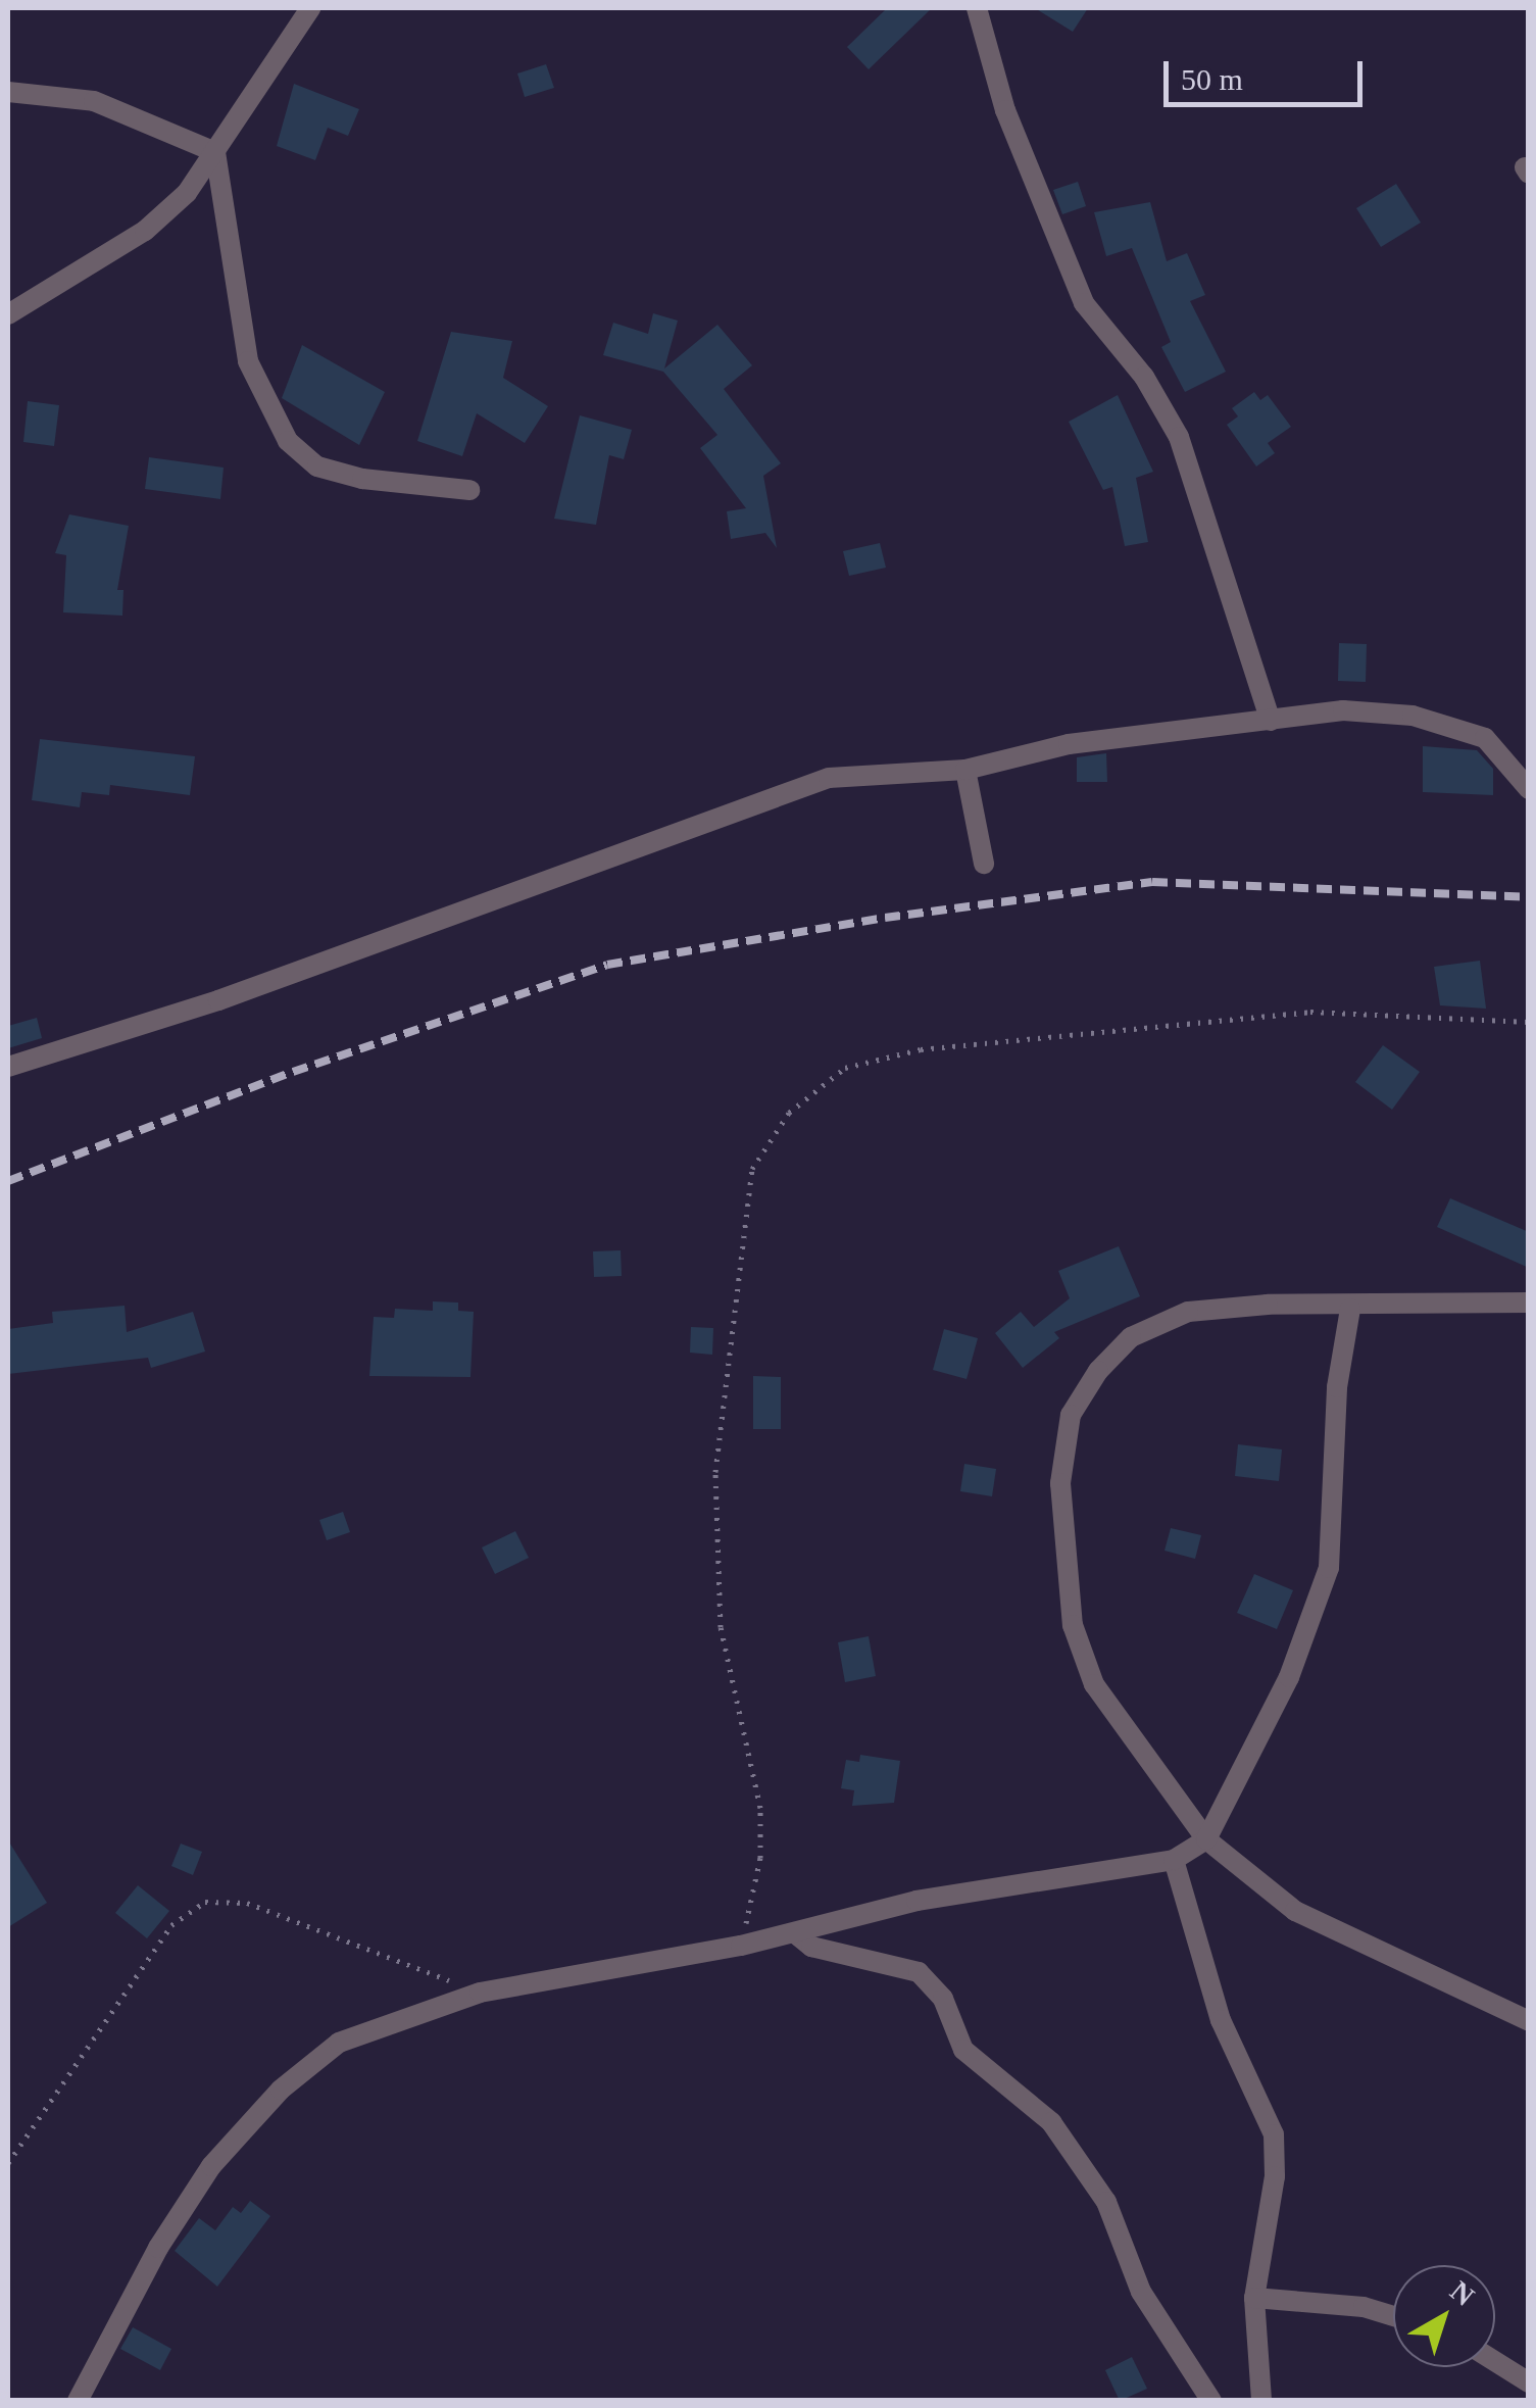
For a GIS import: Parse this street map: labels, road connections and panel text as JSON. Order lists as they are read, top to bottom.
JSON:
{
  "scale_bar": "50 m",
  "north": "top right"
}
